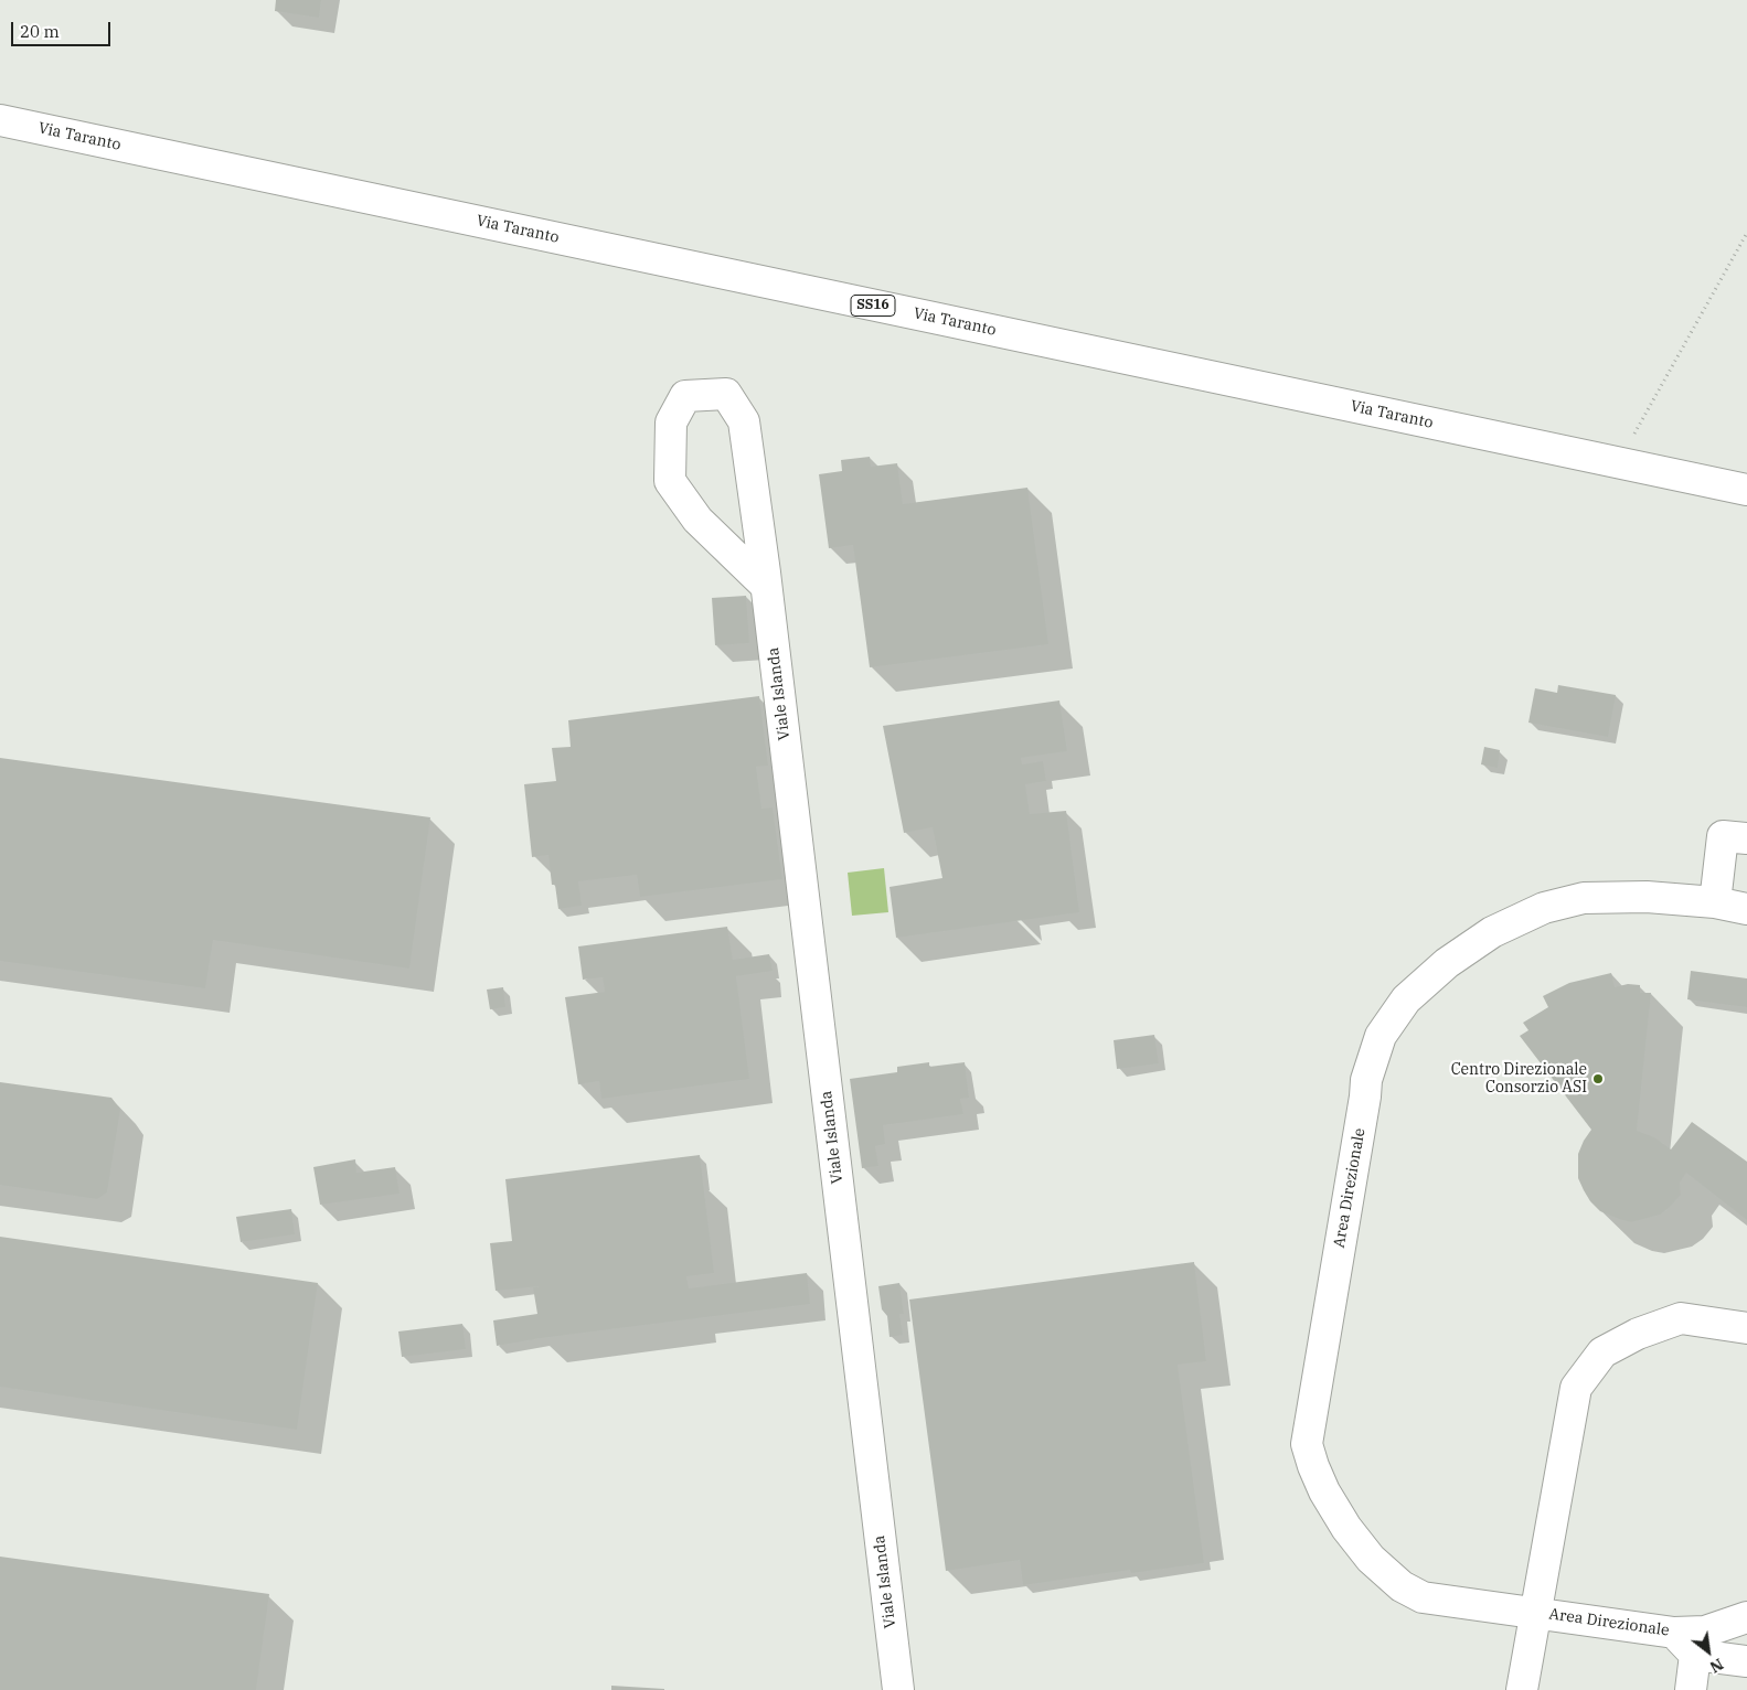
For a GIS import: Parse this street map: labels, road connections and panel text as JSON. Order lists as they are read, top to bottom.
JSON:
{
  "streets": {
    "street": [
      "Via Taranto",
      "SS16",
      "Viale Islanda",
      "Area Direzionale"
    ]
  },
  "places": ["Centro Direzionale Consorzio ASI"],
  "scale_bar": "20 m",
  "north": "bottom right"
}
